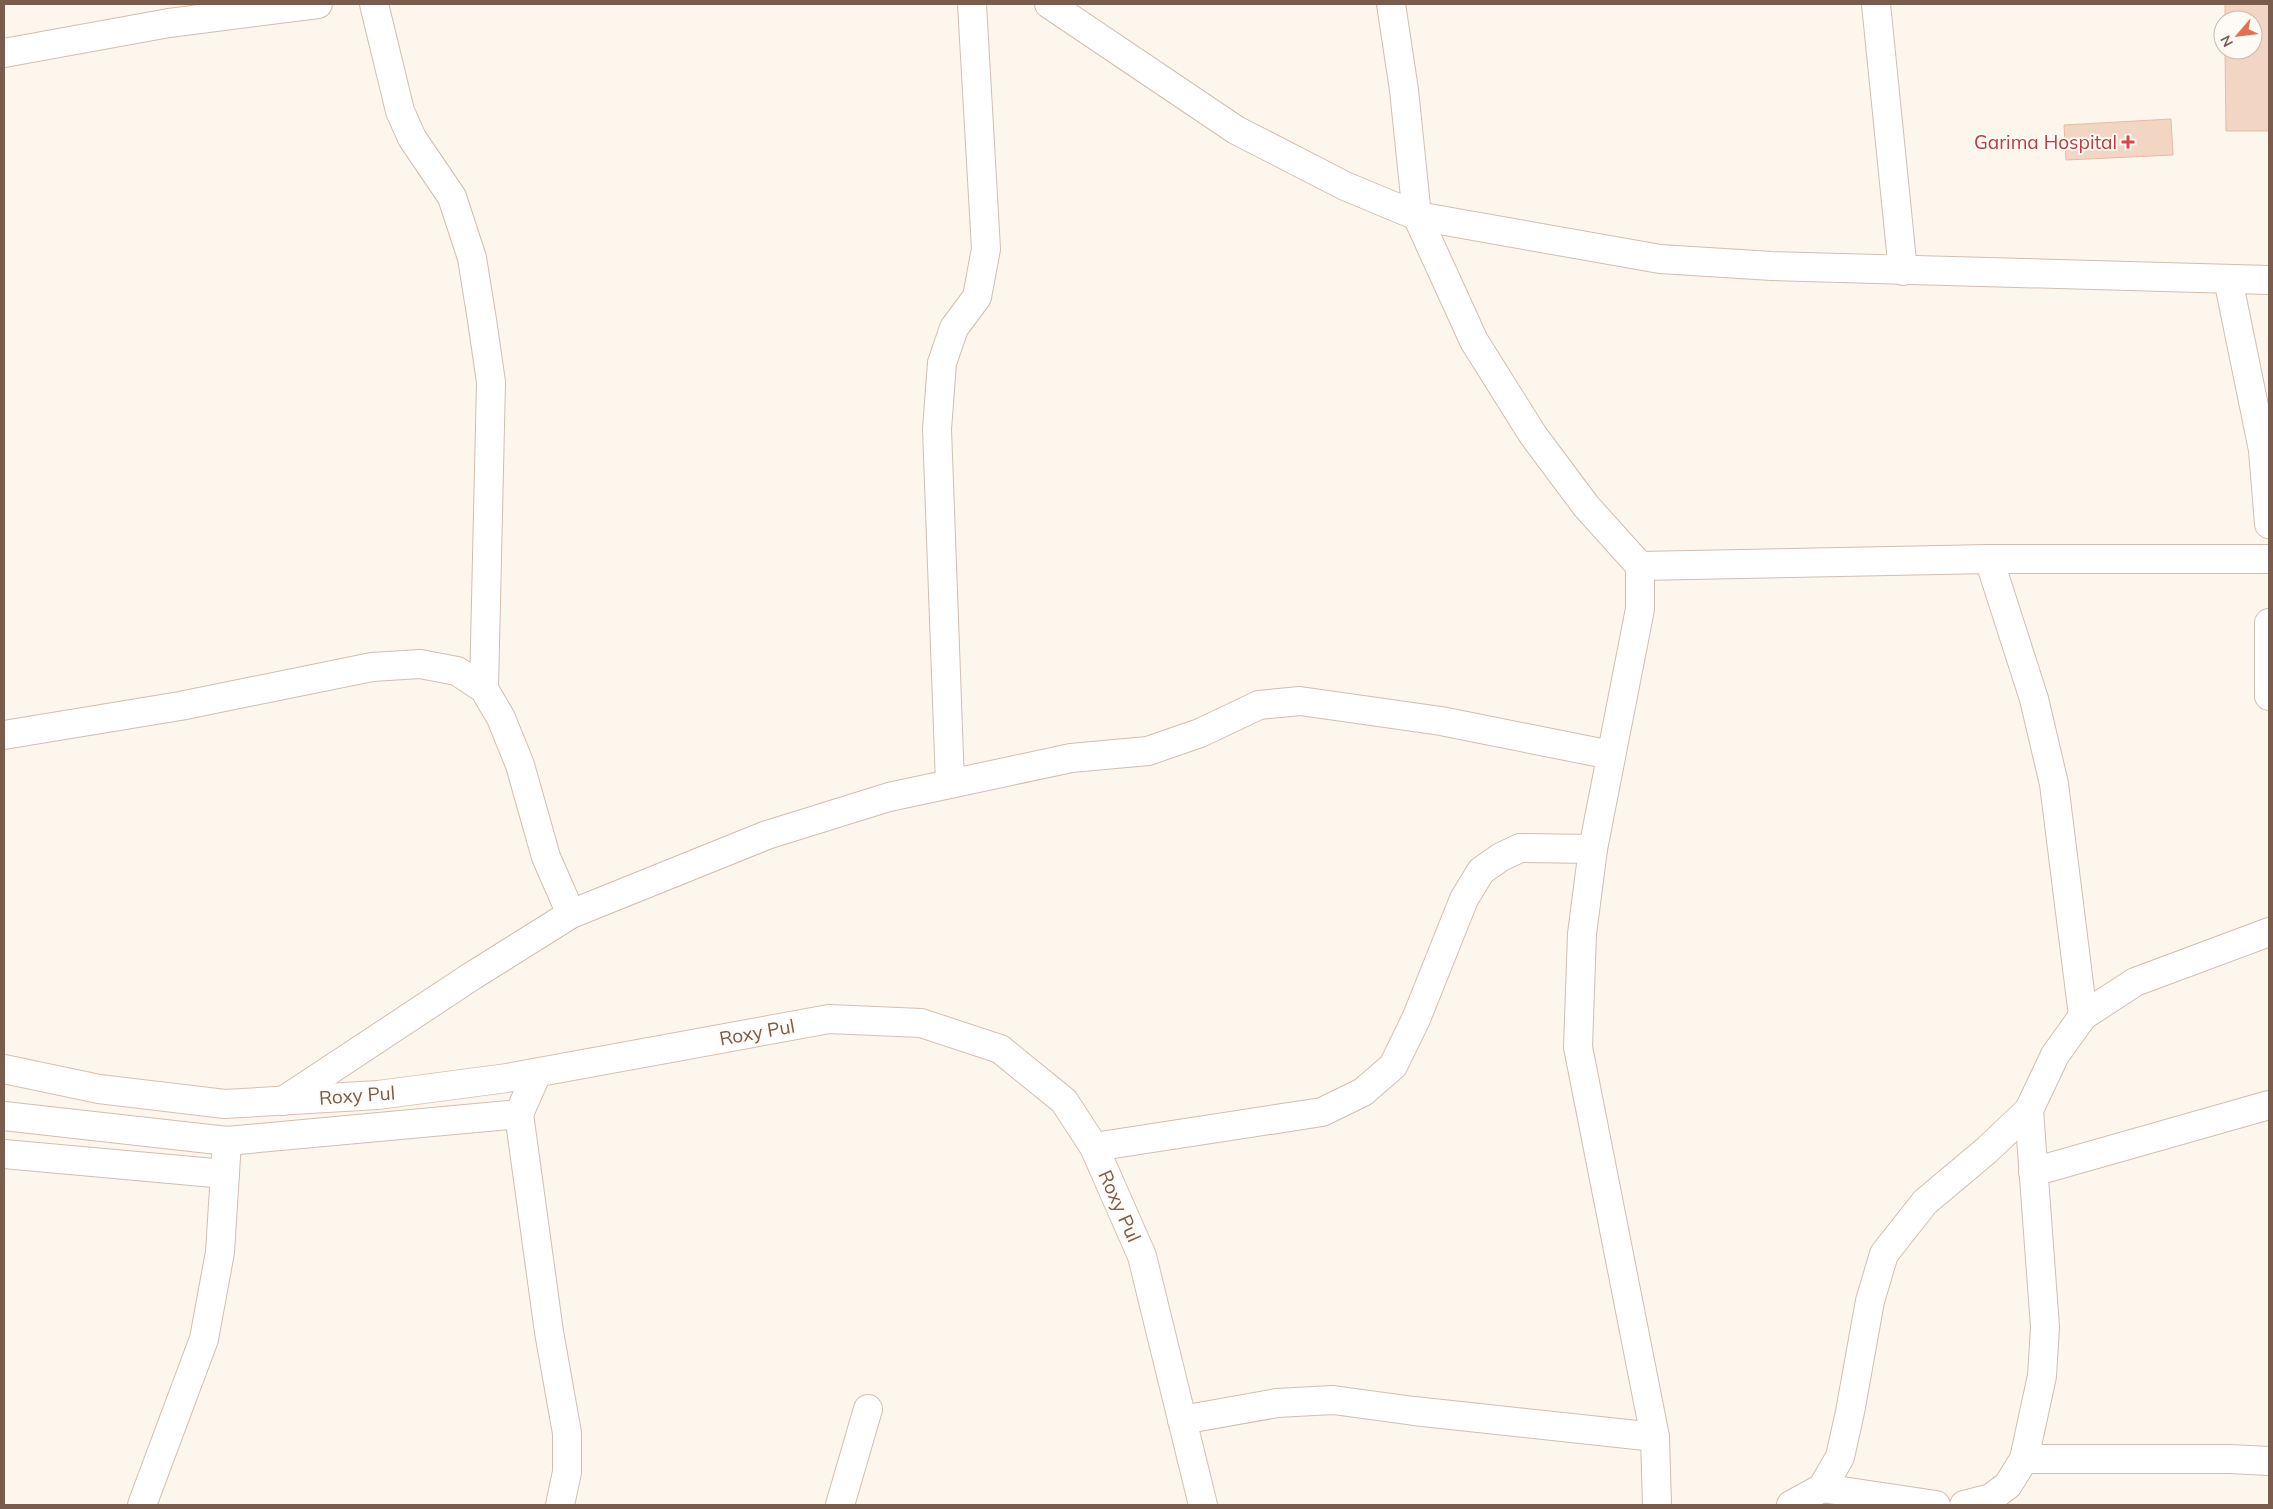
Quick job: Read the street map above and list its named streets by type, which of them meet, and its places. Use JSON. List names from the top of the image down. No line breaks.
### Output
{"streets":{"street":["Roxy Pul"]},"places":{"health":["Garima Hospital"]},"north":"bottom left"}
